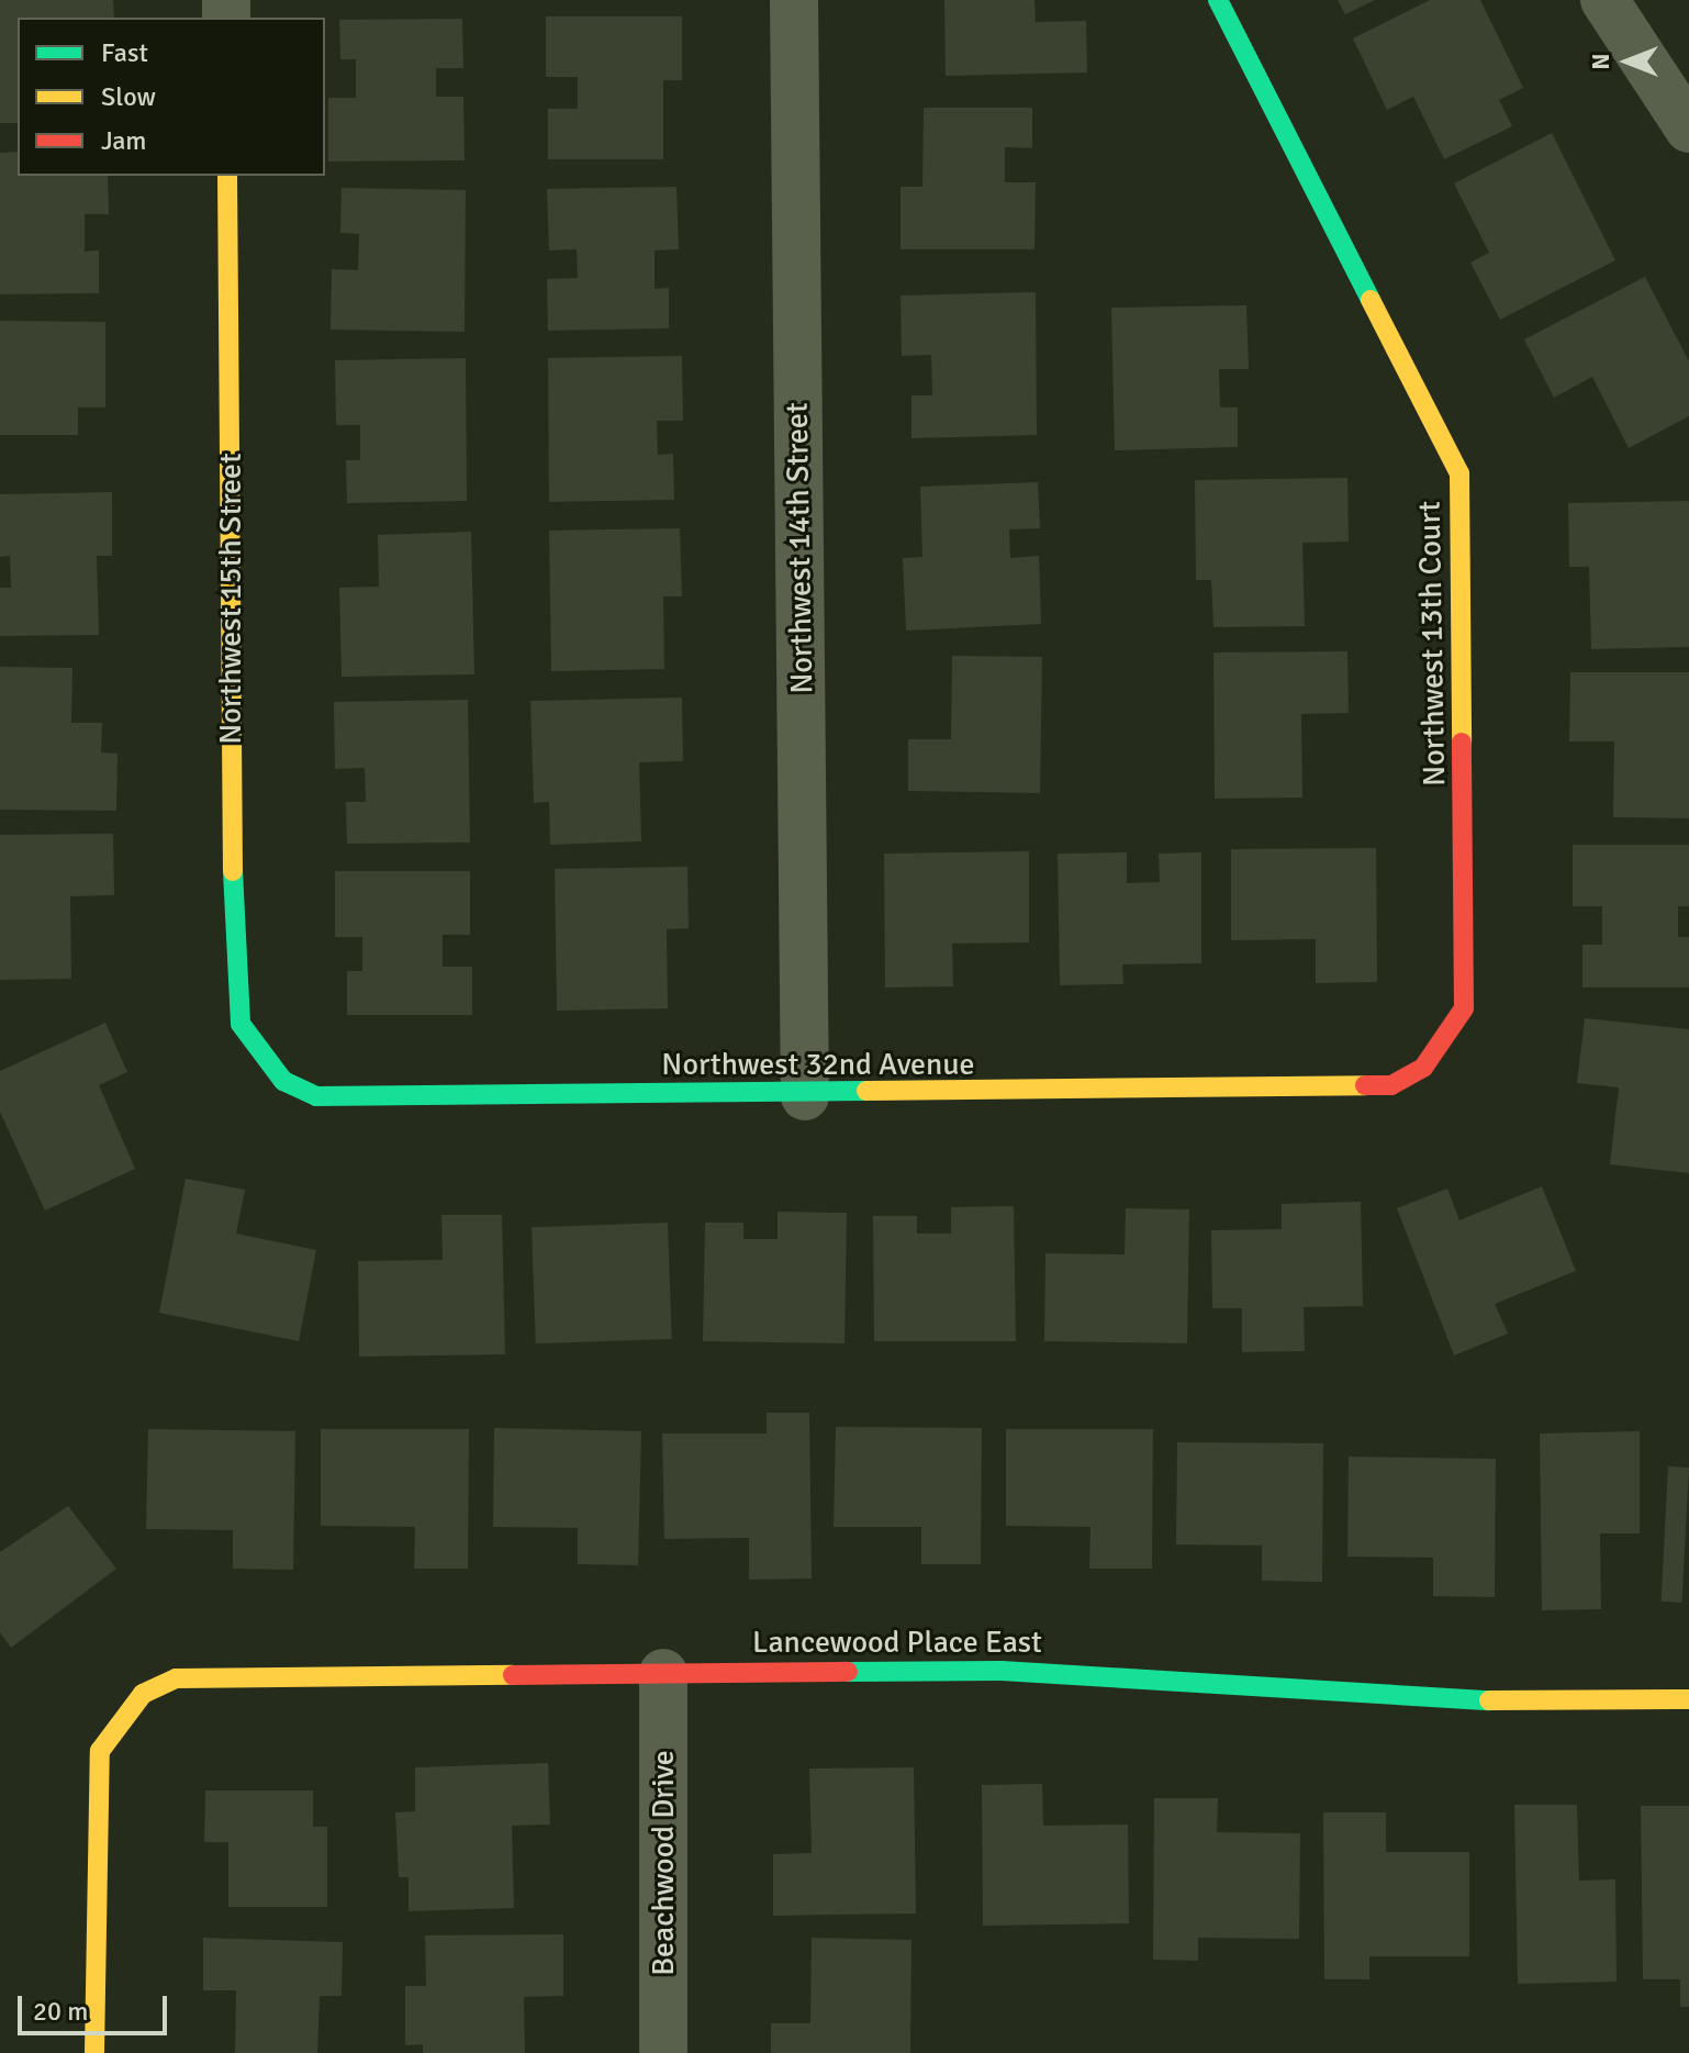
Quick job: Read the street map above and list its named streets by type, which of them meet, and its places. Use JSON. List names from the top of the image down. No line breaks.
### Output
{"streets":{"street":["Northwest 14th Street","Northwest 15th Street","Northwest 13th Court","Northwest 32nd Avenue","Lancewood Place East","Beachwood Drive"]},"crossings":[["Northwest 14th Street","Northwest 32nd Avenue"],["Northwest 15th Street","Northwest 32nd Avenue"],["Northwest 13th Court","Northwest 32nd Avenue"],["Lancewood Place East","Beachwood Drive"]],"legend":["Fast","Slow","Jam"],"scale_bar":"20 m","north":"left"}
